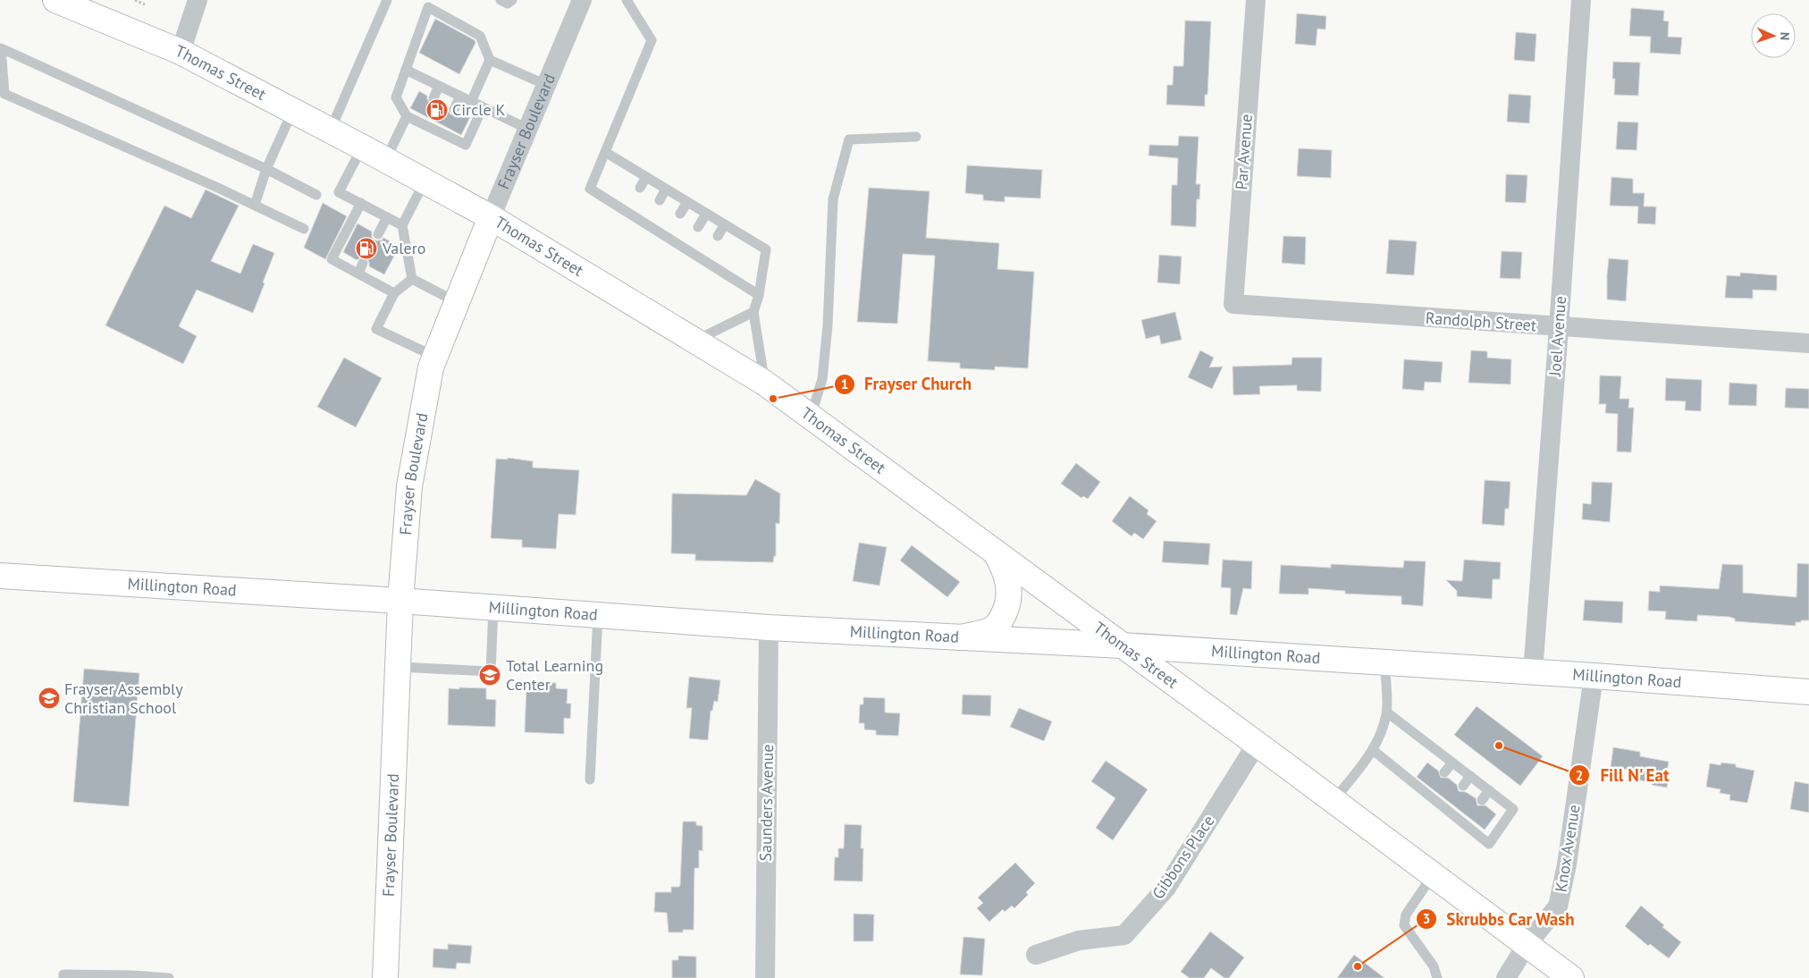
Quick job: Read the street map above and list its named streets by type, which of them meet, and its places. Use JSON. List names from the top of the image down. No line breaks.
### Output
{"streets":{"main road":["Thomas Street","Frayser Boulevard","Millington Road"],"street":["Par Avenue","Randolph Street","Joel Avenue","Saunders Avenue","Knox Avenue","Gibbons Place"]},"crossings":[["Thomas Street","Frayser Boulevard"],["Thomas Street","Millington Road"],["Thomas Street","Knox Avenue"],["Thomas Street","Gibbons Place"],["Frayser Boulevard","Millington Road"],["Par Avenue","Randolph Street"],["Randolph Street","Joel Avenue"],["Joel Avenue","Millington Road"],["Millington Road","Saunders Avenue"],["Millington Road","Knox Avenue"]],"places":{"fuel station":["Circle K","Valero"],"other":["Frayser Church","Fill N' Eat","Skrubbs Car Wash"],"school or university":["Total Learning Center","Frayser Assembly Christian School"]},"north":"right"}
